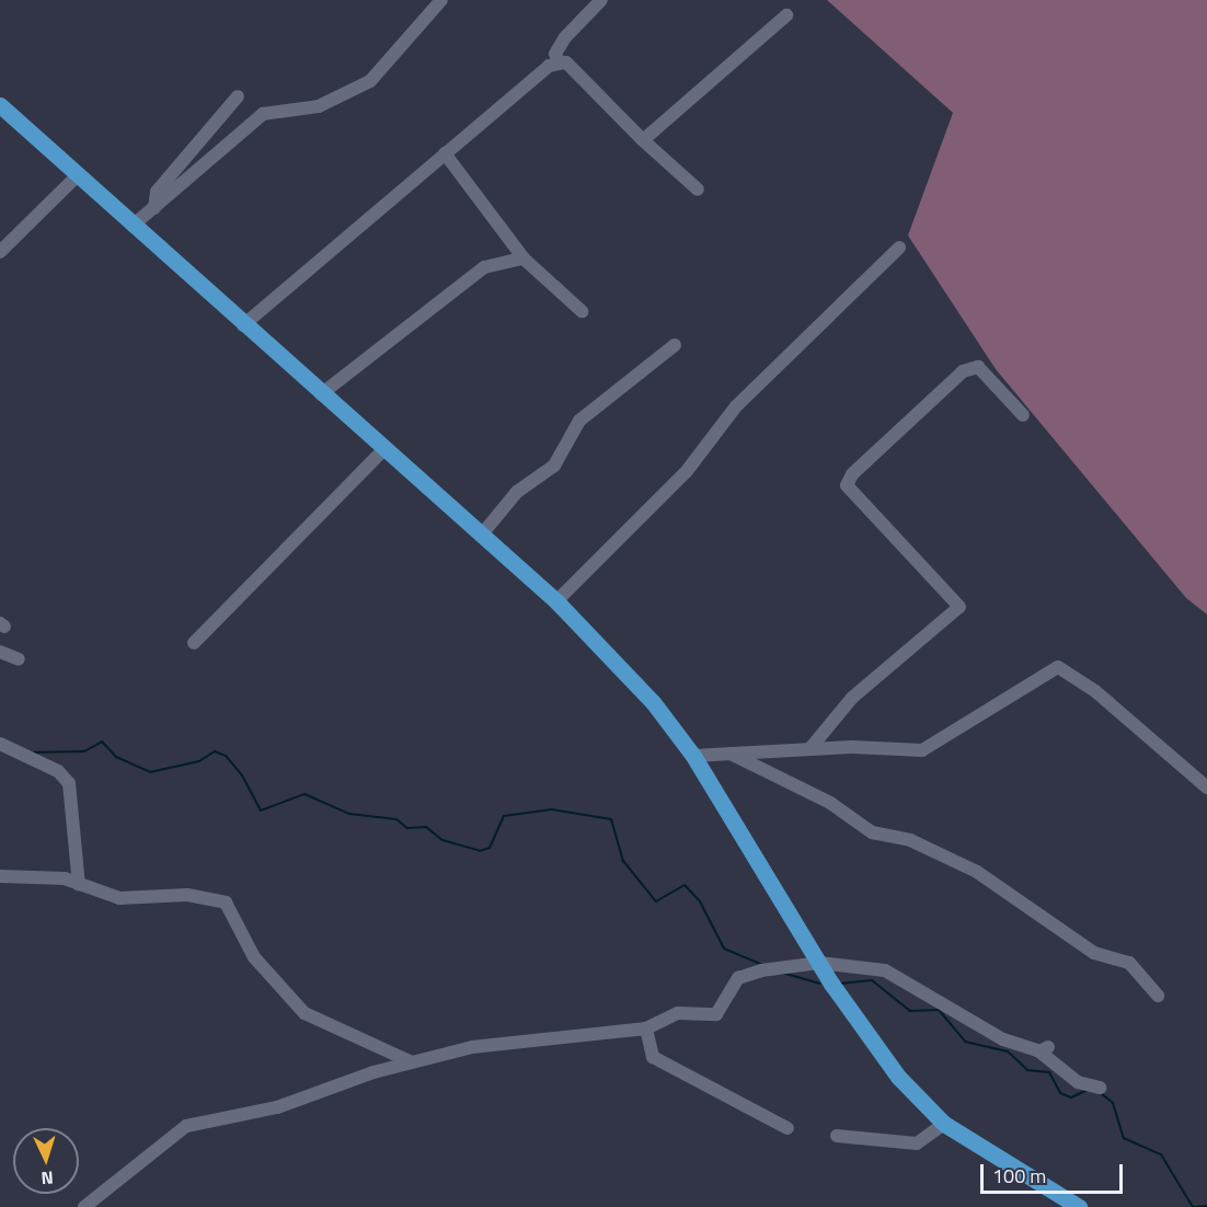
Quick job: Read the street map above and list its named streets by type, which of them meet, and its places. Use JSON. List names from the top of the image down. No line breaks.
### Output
{"scale_bar":"100 m","north":"bottom"}
